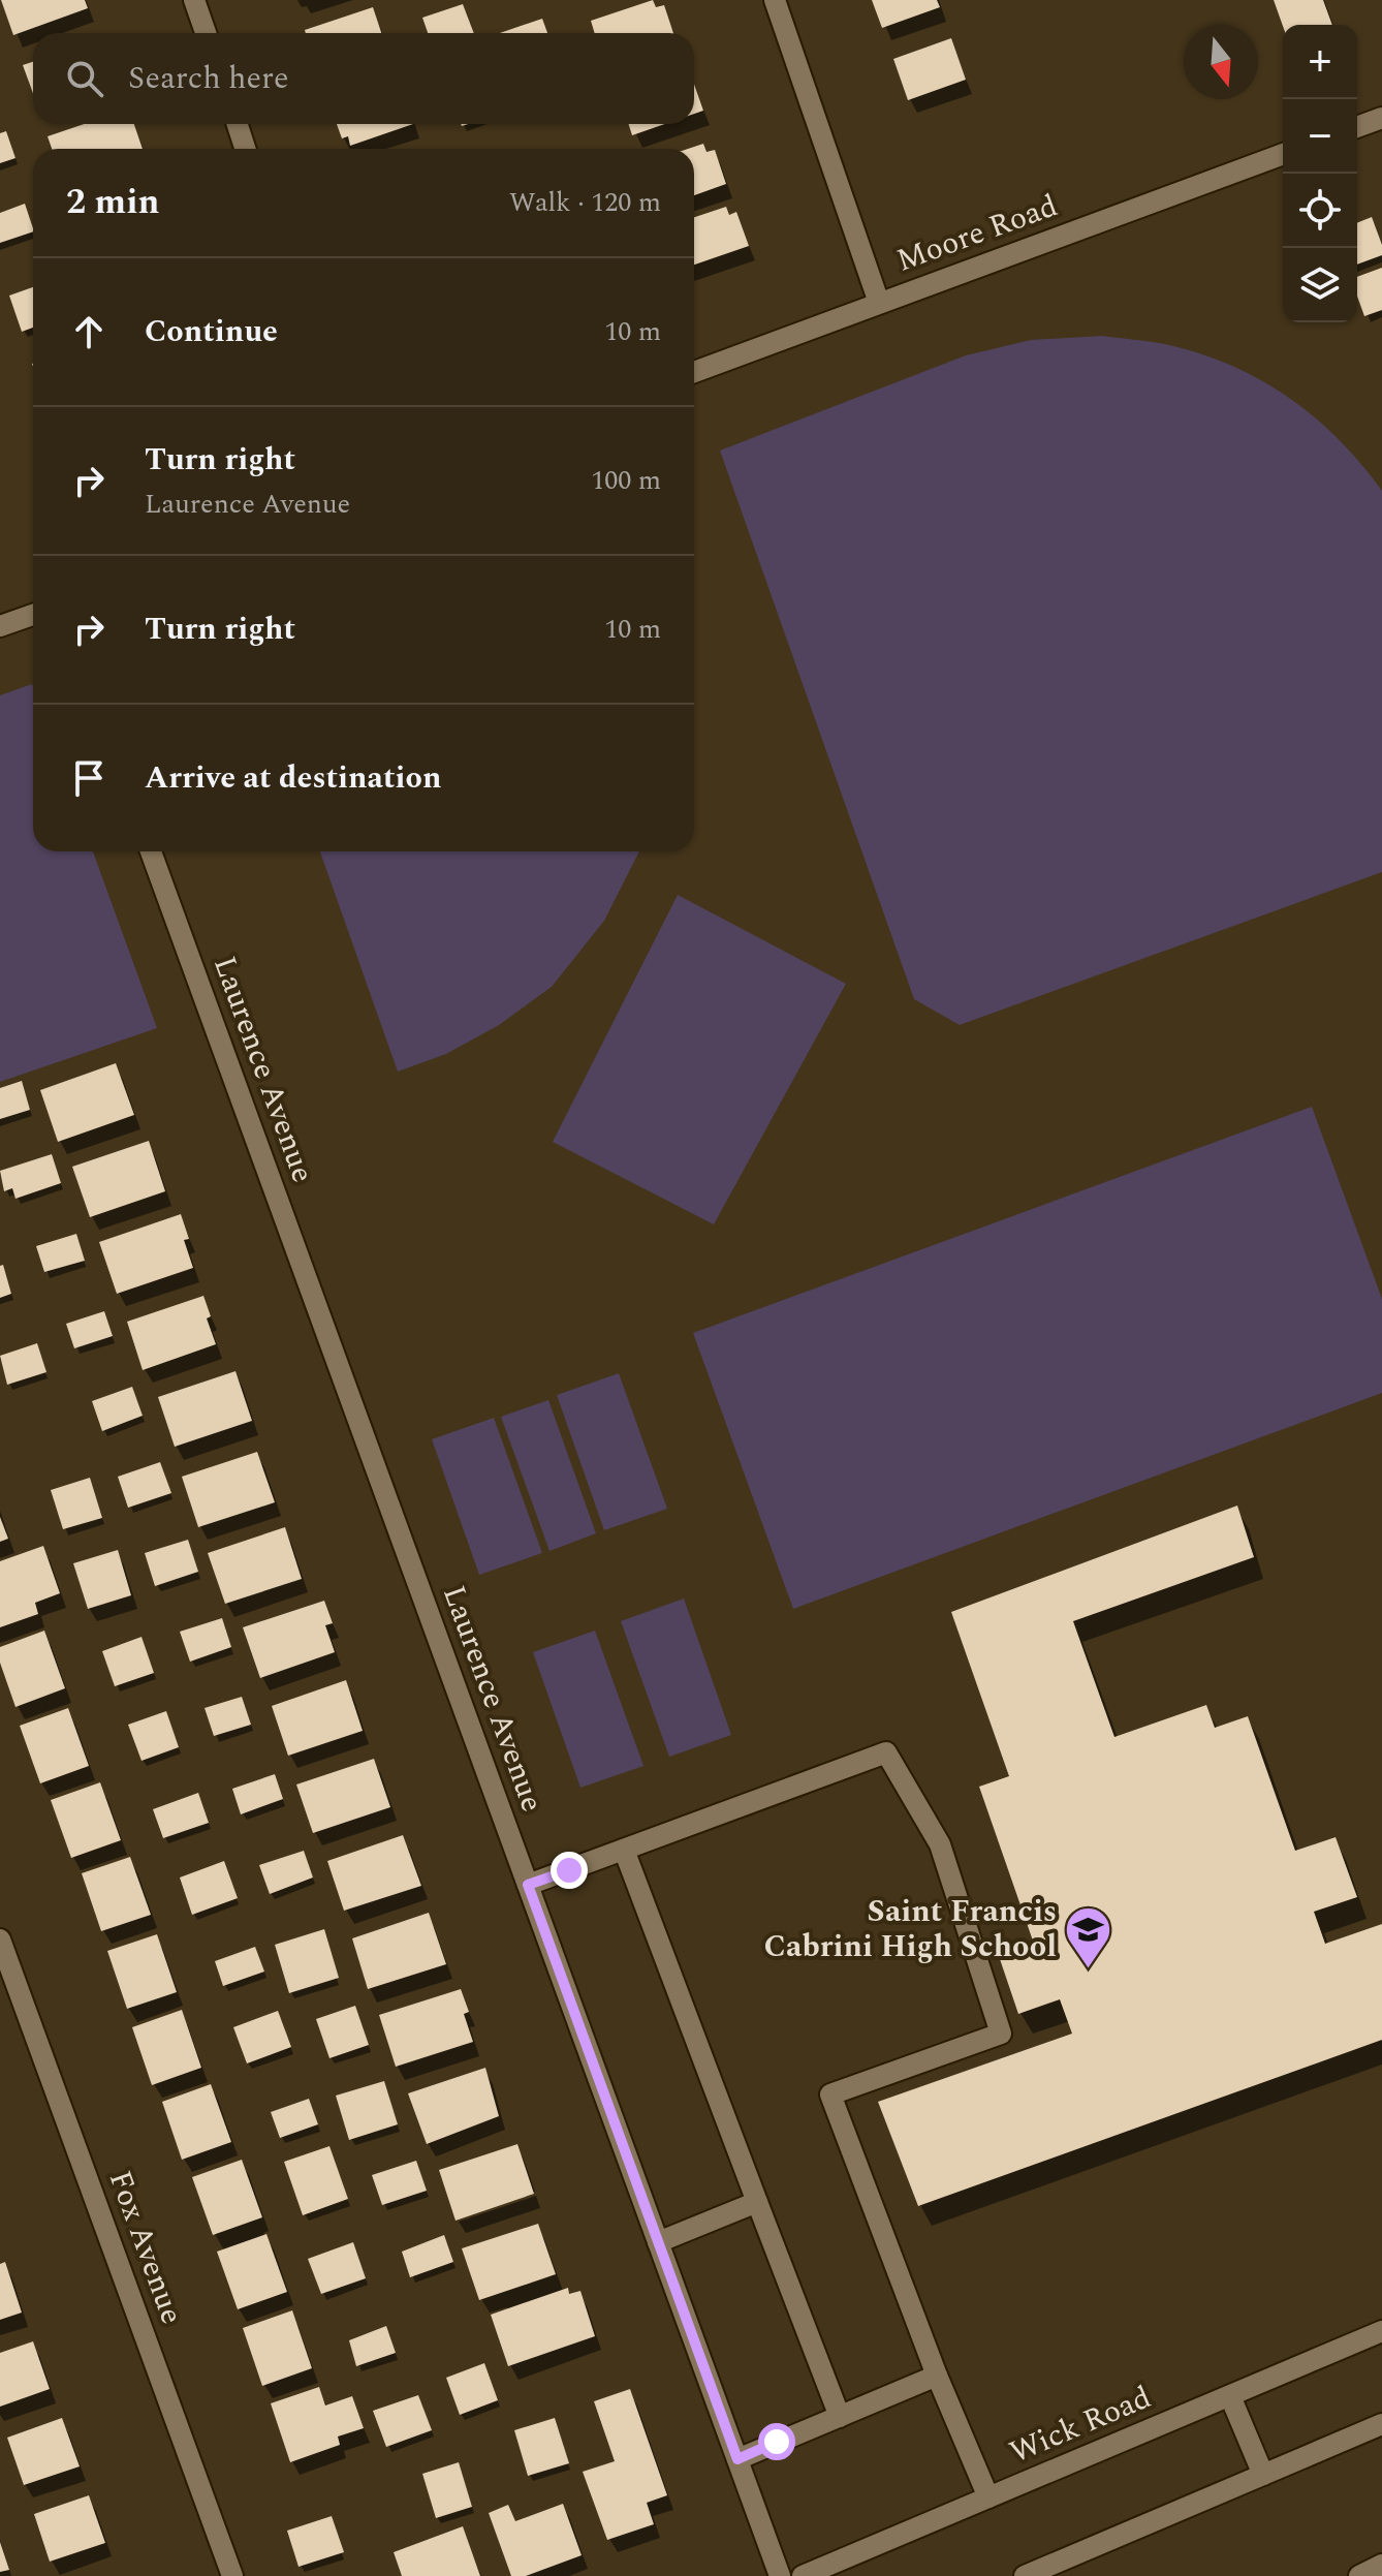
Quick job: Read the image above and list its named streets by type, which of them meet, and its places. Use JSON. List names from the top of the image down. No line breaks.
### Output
{"streets":{"street":["Moore Road","Laurence Avenue","Fox Avenue","Wick Road"]},"places":{"school or university":["Saint Francis Cabrini High School"]},"north":"bottom","page":{"map_buttons":["+","−"],"search":"Search here","heading":["2 min","Walk · 120 m"],"list":[["Continue","10 m"],["Turn right","Laurence Avenue","100 m"],["Turn right","10 m"],"Arrive at destination"]}}
